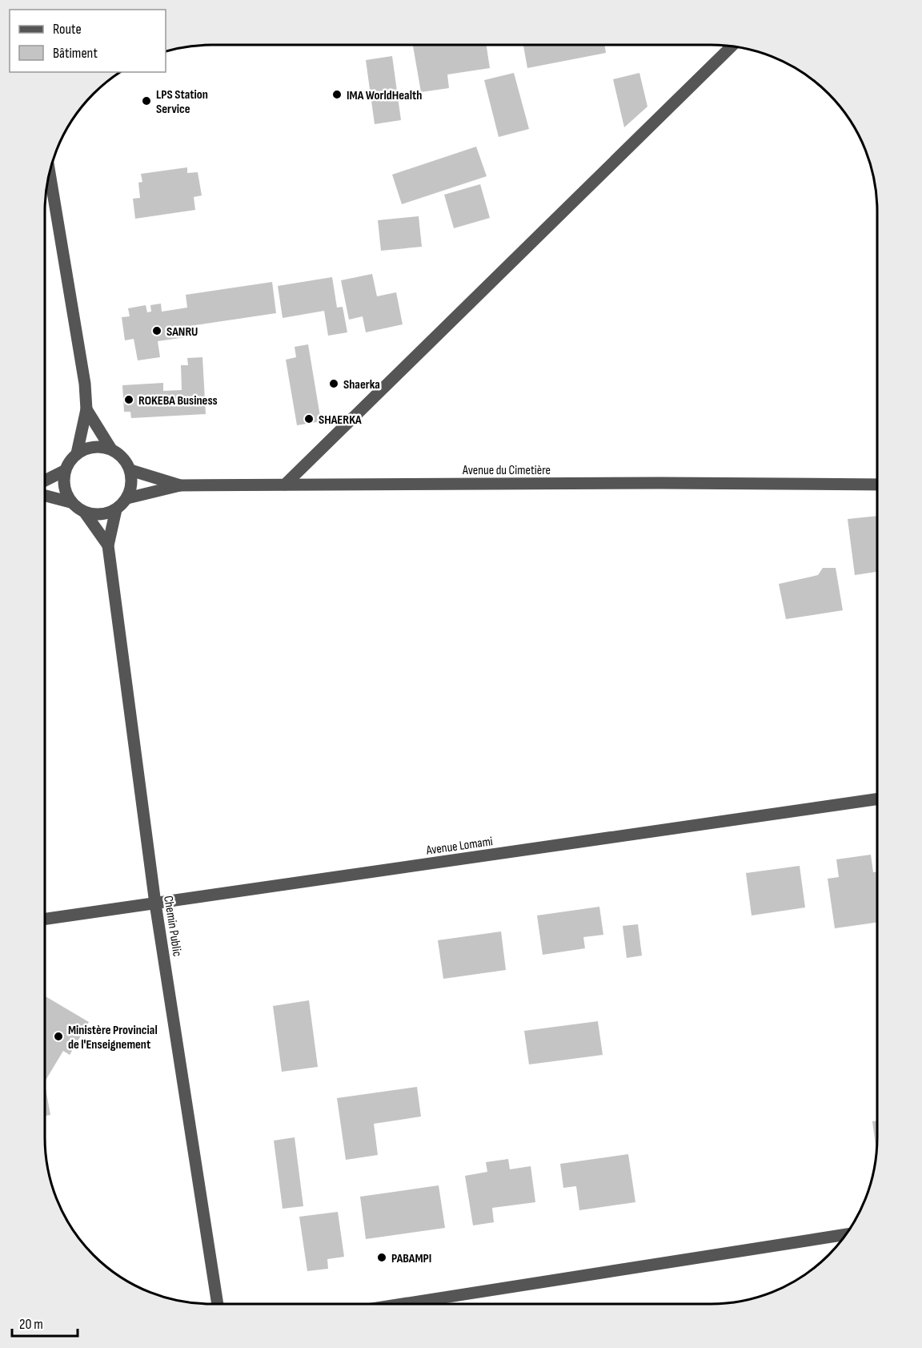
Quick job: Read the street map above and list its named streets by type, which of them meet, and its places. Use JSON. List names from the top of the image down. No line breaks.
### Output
{"streets":{"street":["Avenue du Cimetière","Avenue Lomami","Chemin Public"]},"crossings":[["Avenue Lomami","Chemin Public"]],"places":["IMA WorldHealth","LPS Station Service","SANRU","Shaerka","ROKEBA Business","SHAERKA","Ministère Provincial de l'Enseignement","PABAMPI"],"legend":["Route","Bâtiment"],"scale_bar":"20 m"}
